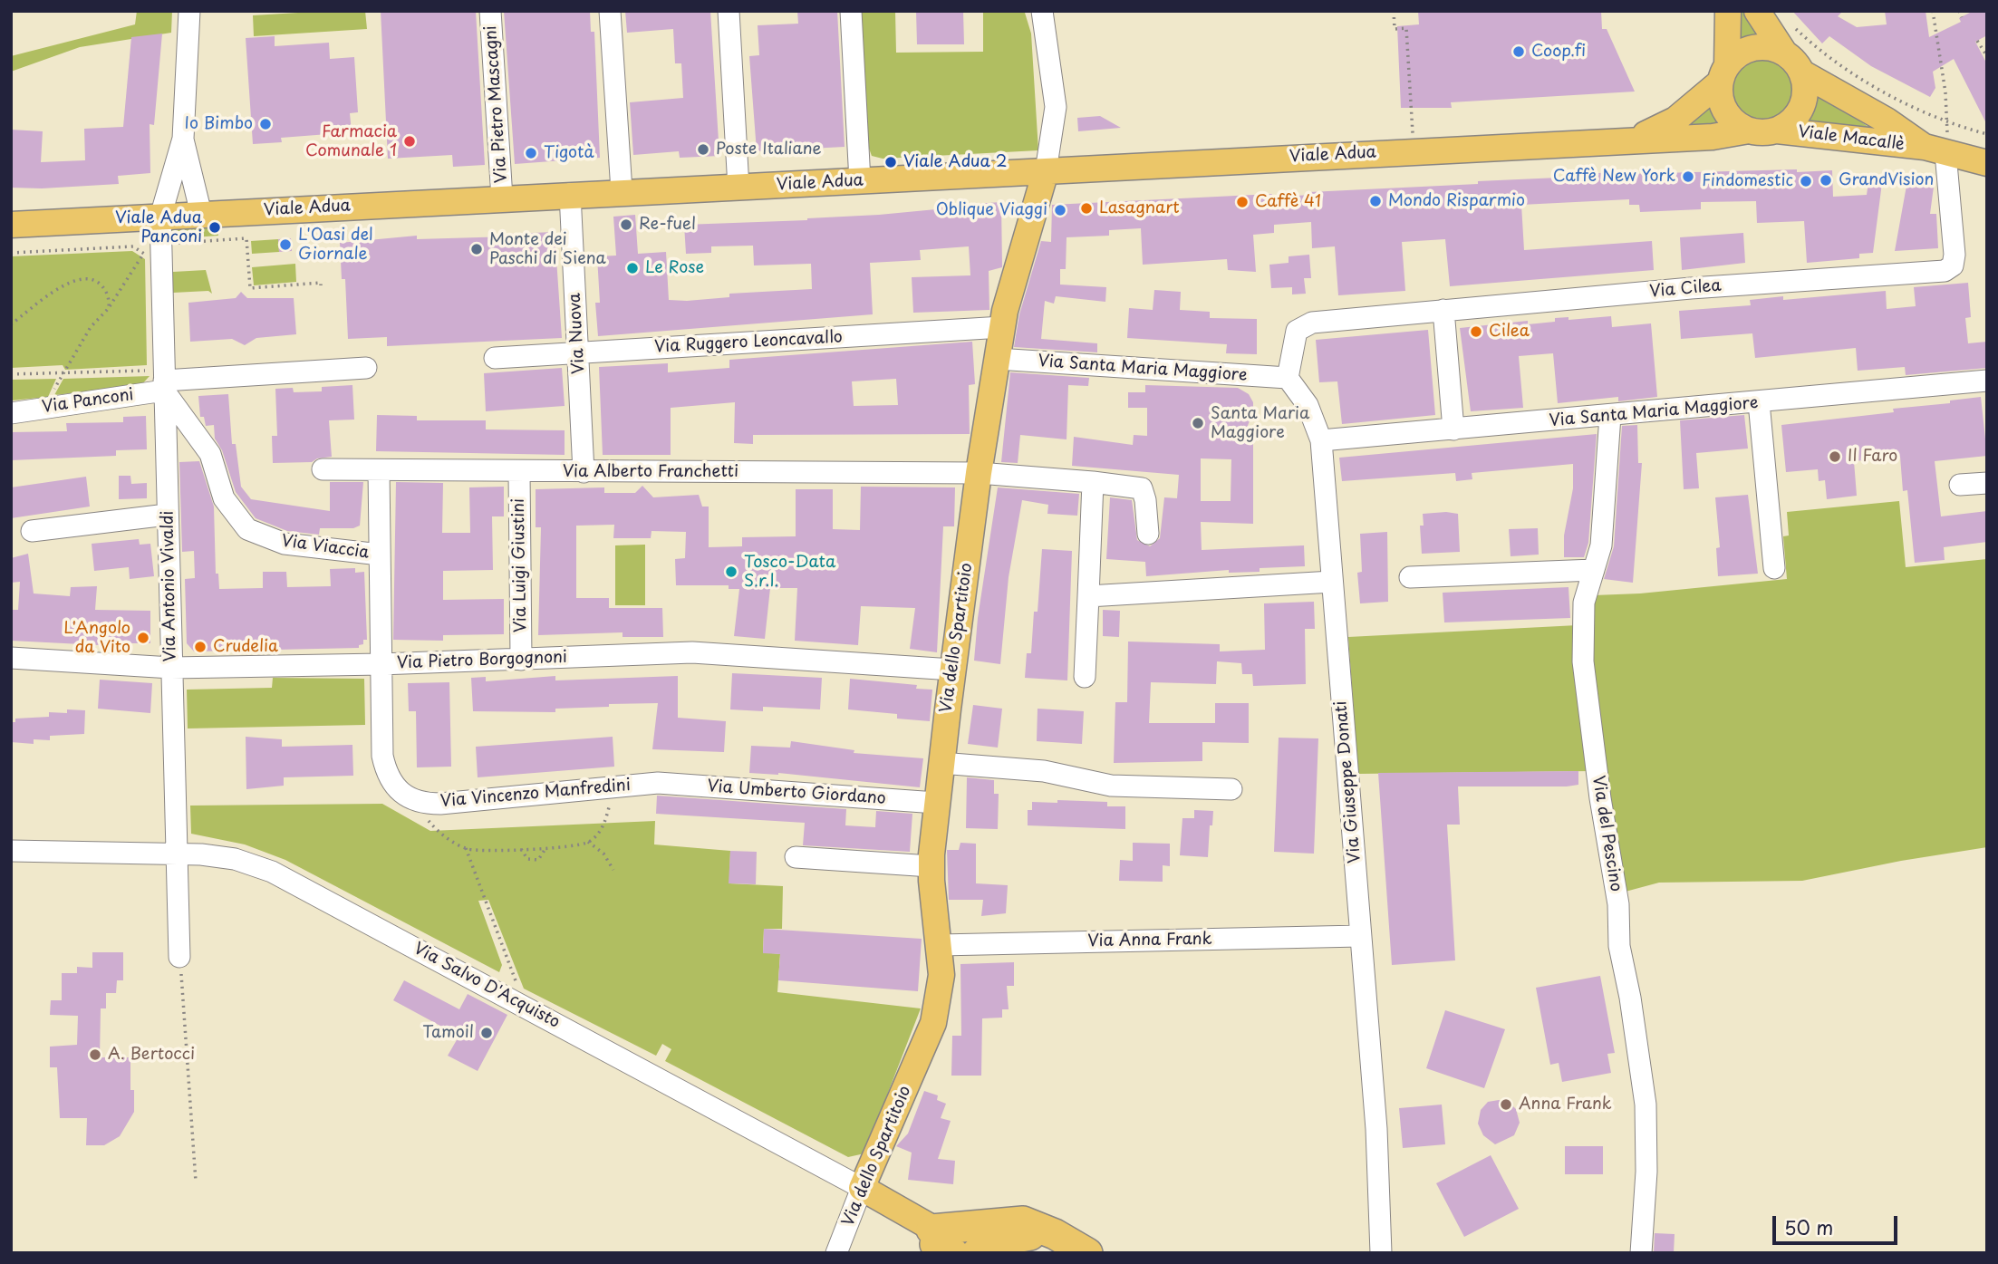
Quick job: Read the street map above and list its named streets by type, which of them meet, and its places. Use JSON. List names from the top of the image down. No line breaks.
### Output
{"streets":{"main road":["Viale Macallè","Viale Adua","Via dello Spartitoio","Via Salvo D'Acquisto"],"street":["Via Pietro Mascagni","Via Cilea","Via Nuova","Via Ruggero Leoncavallo","Via Santa Maria Maggiore","Via Panconi","Via Alberto Franchetti","Via Viaccia","Via Luigi Giustini","Via Antonio Vivaldi","Via Pietro Borgognoni","Via Giuseppe Donati","Via Umberto Giordano","Via Vincenzo Manfredini","Via del Pescino","Via Anna Frank"]},"crossings":[["Via Pietro Mascagni","Viale Adua"],["Viale Macallè","Viale Adua"],["Viale Macallè","Via Cilea"],["Viale Adua","Via Nuova"],["Viale Adua","Via Antonio Vivaldi"],["Viale Adua","Via dello Spartitoio"],["Via Cilea","Via Santa Maria Maggiore"],["Via Cilea","Via Giuseppe Donati"],["Via Nuova","Via Ruggero Leoncavallo"],["Via Nuova","Via Alberto Franchetti"],["Via Ruggero Leoncavallo","Via dello Spartitoio"],["Via Santa Maria Maggiore","Via dello Spartitoio"],["Via Santa Maria Maggiore","Via Giuseppe Donati"],["Via Santa Maria Maggiore","Via del Pescino"],["Via Panconi","Via Viaccia"],["Via Panconi","Via Antonio Vivaldi"],["Via Alberto Franchetti","Via Luigi Giustini"],["Via Alberto Franchetti","Via dello Spartitoio"],["Via Alberto Franchetti","Via Vincenzo Manfredini"],["Via Viaccia","Via Antonio Vivaldi"],["Via Viaccia","Via Vincenzo Manfredini"],["Via Luigi Giustini","Via Pietro Borgognoni"],["Via Antonio Vivaldi","Via Pietro Borgognoni"],["Via Antonio Vivaldi","Via Salvo D'Acquisto"],["Via dello Spartitoio","Via Pietro Borgognoni"],["Via dello Spartitoio","Via Umberto Giordano"],["Via dello Spartitoio","Via Anna Frank"],["Via dello Spartitoio","Via Salvo D'Acquisto"],["Via Pietro Borgognoni","Via Vincenzo Manfredini"],["Via Giuseppe Donati","Via Anna Frank"],["Via Umberto Giordano","Via Vincenzo Manfredini"]],"places":["Coop.fi","Io Bimbo","Farmacia Comunale 1","Poste Italiane","Tigotà","Viale Adua 2","Caffè New York","GrandVision","Findomestic","Mondo Risparmio","Caffè 41","Lasagnart","Oblique Viaggi","Re-fuel","Viale Adua Panconi","L'Oasi del Giornale","Monte dei Paschi di Siena","Le Rose","Cilea","Santa Maria Maggiore","Il Faro","Tosco-Data S.r.l.","L'Angolo da Vito","Crudelia","Tamoil","A. Bertocci","Anna Frank"],"scale_bar":"50 m"}
